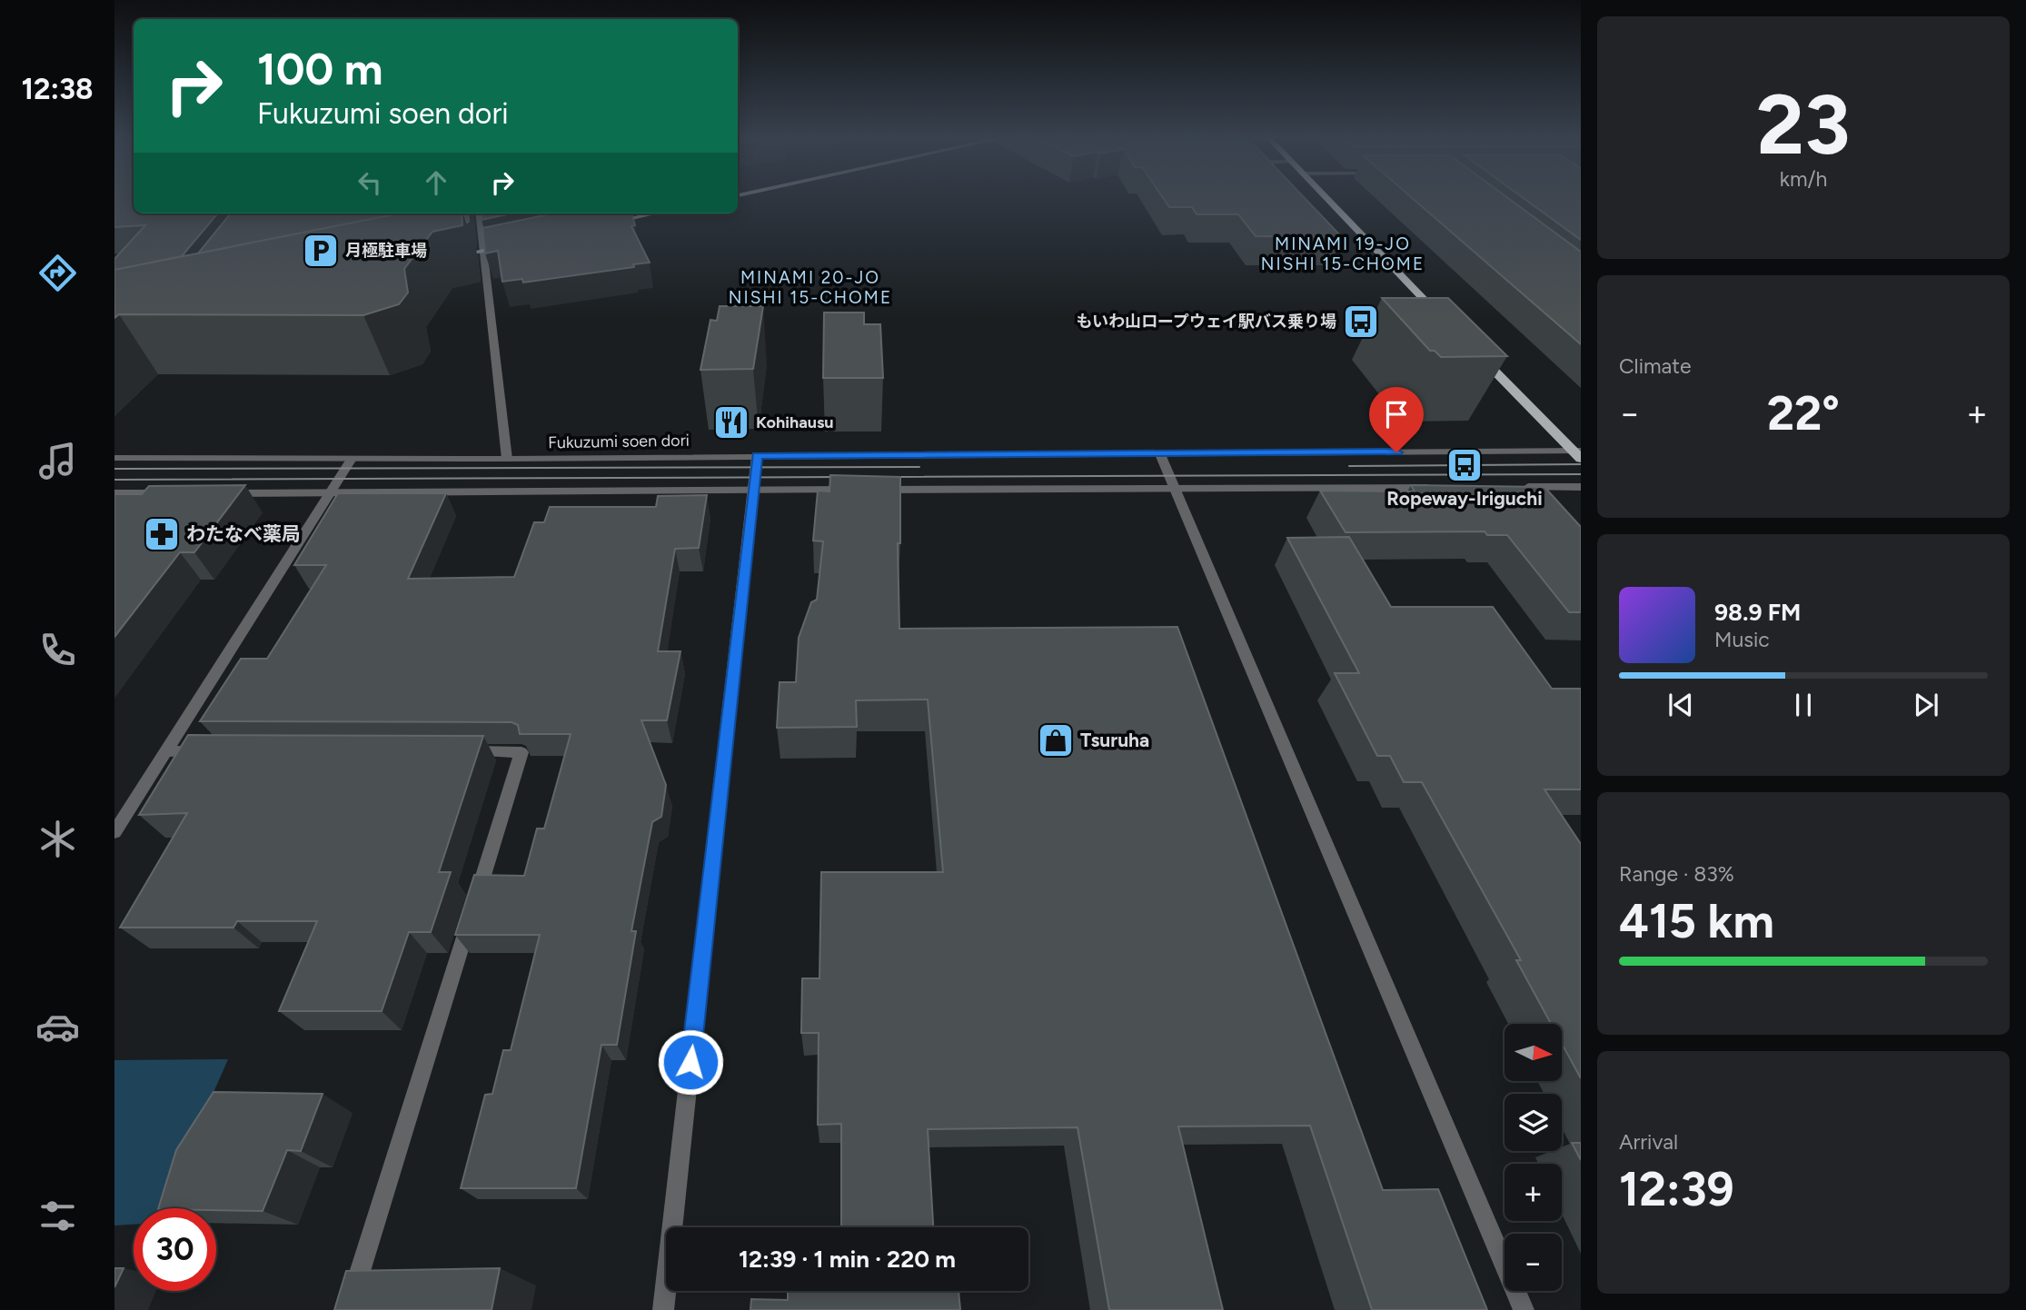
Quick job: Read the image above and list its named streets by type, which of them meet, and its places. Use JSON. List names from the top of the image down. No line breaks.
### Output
{"streets":{"street":["Fukuzumi soen dori"]},"districts":["MINAMI 19-JO NISHI 15-CHOME","MINAMI 20-JO NISHI 15-CHOME"],"places":{"parking":["月極駐車場"],"bus stop":["もいわ山ロープウェイ駅バス乗り場","Ropeway-Iriguchi"],"restaurant":["Kohihausu"],"pharmacy":["わたなべ薬局"],"shop":["Tsuruha"]},"north":"right","page":{"tabs":"12:38","tile":[["23","km/h"],"Climate",["Range · 83%","415 km"],["Arrival","12:39"]],"turn":["100 m","Fukuzumi soen dori"],"heat":["−","22°","+"],"song":["98.9 FM","Music"],"map_buttons":["+","−"],"limit":"30","trip":"12:39 · 1 min · 220 m"}}
